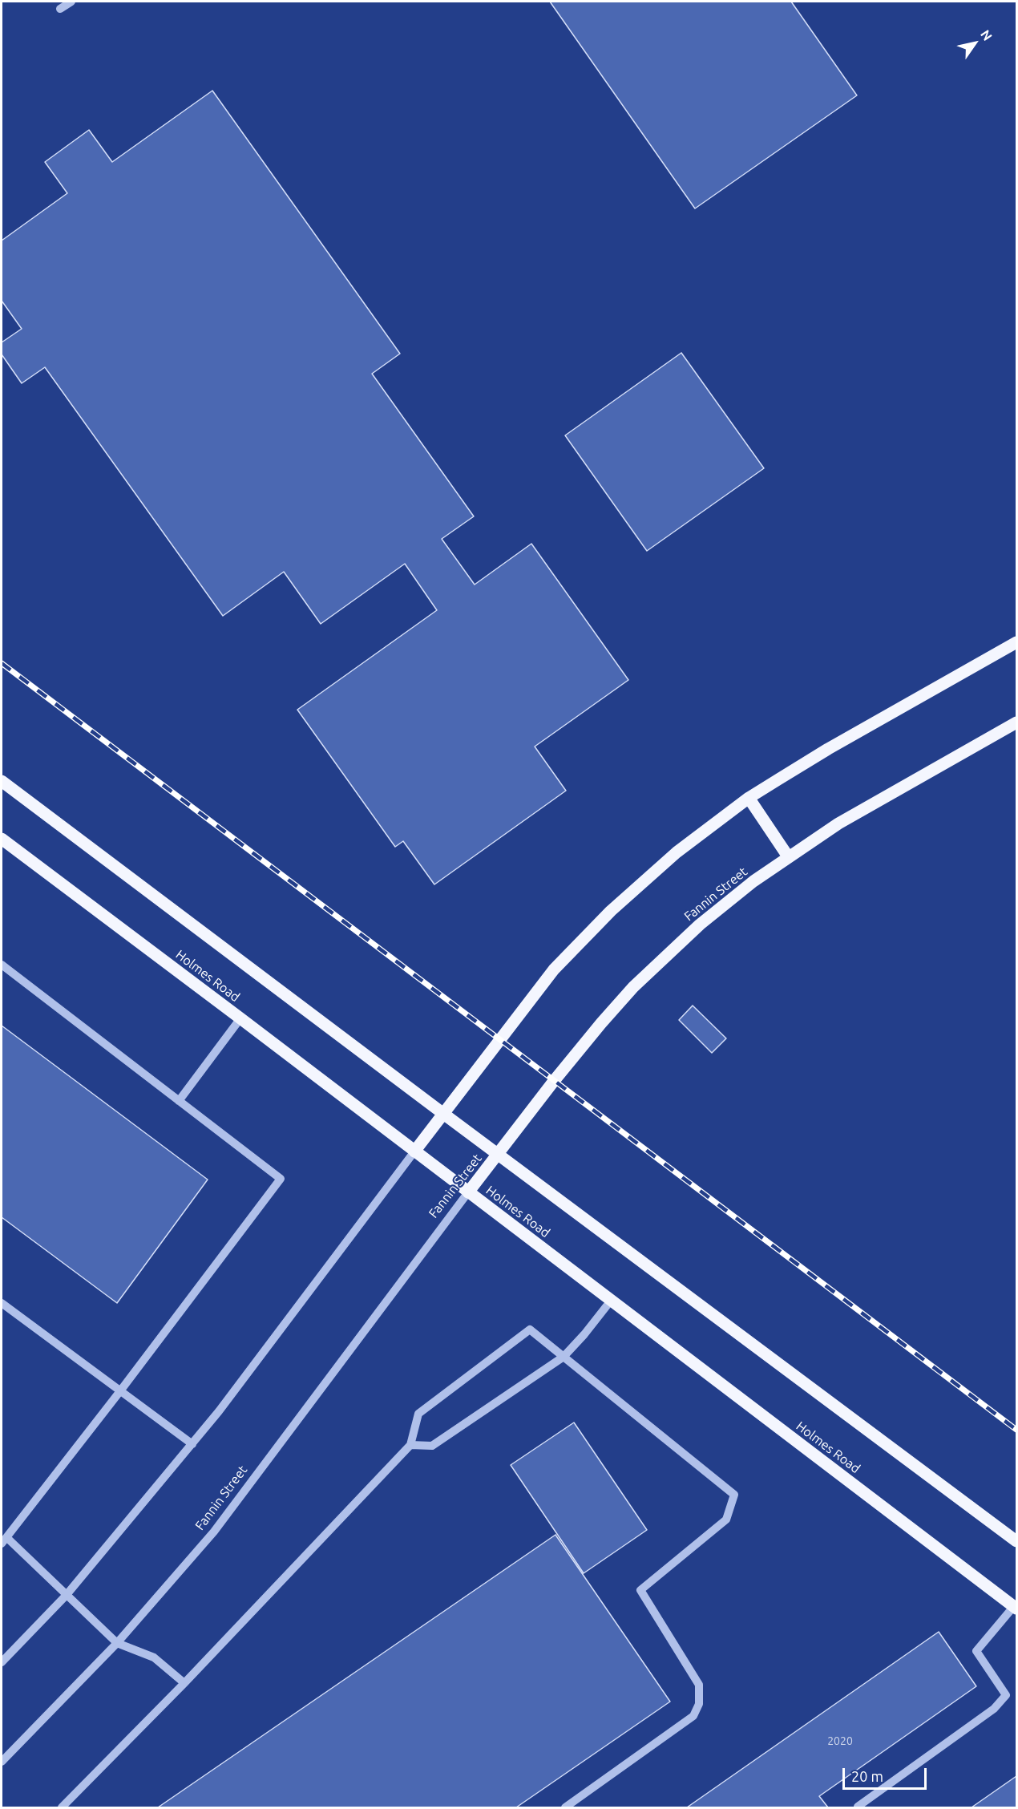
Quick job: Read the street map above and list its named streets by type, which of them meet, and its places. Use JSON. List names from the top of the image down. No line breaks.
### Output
{"streets":{"main road":["Fannin Street","Holmes Road"]},"crossings":[["Fannin Street","Holmes Road"]],"house_numbers":["2020"],"scale_bar":"20 m","north":"top right"}
